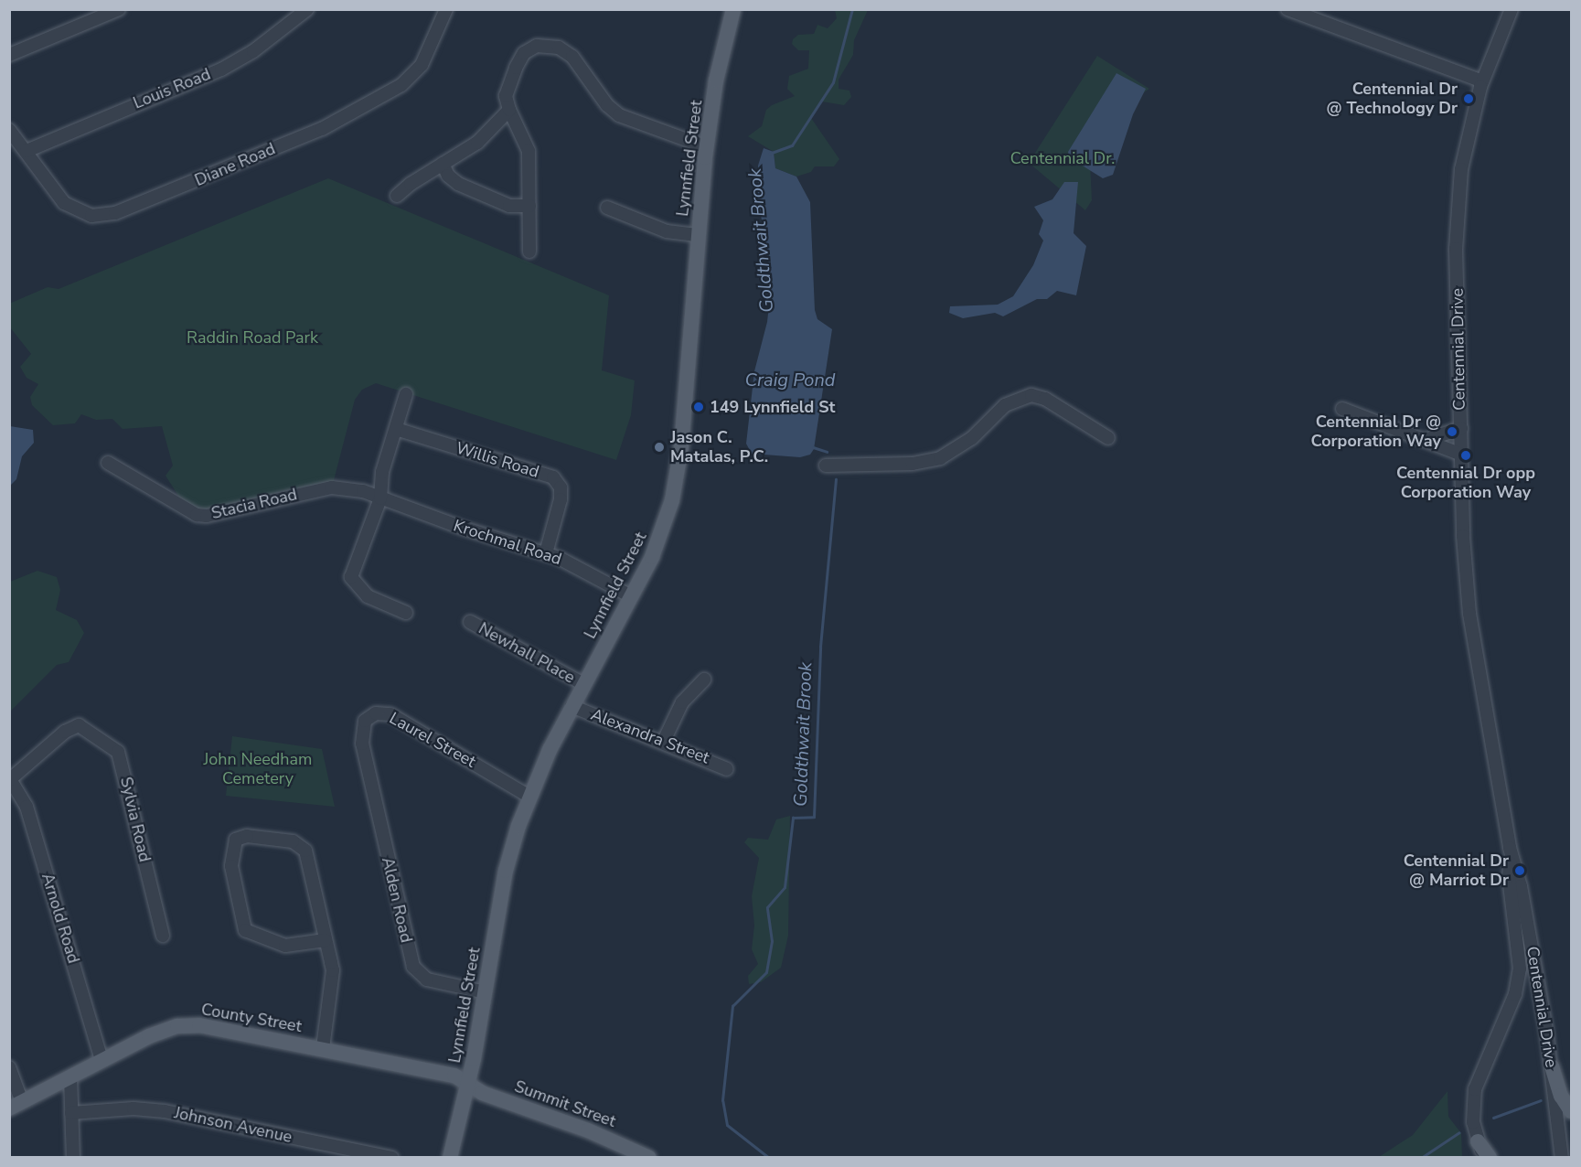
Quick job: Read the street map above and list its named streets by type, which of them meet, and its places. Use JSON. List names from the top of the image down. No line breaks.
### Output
{"streets":{"main road":["Lynnfield Street","County Street","Summit Street"],"street":["Louis Road","Diane Road","Centennial Drive","Willis Road","Stacia Road","Krochmal Road","Newhall Place","Alexandra Street","Laurel Street","Sylvia Road","Alden Road","Arnold Road","Johnson Avenue"]},"crossings":[["Louis Road","Diane Road"],["Lynnfield Street","Krochmal Road"],["Lynnfield Street","Newhall Place"],["Lynnfield Street","Alexandra Street"],["Lynnfield Street","Laurel Street"],["Lynnfield Street","Alden Road"],["Lynnfield Street","County Street"],["Lynnfield Street","Summit Street"],["Willis Road","Krochmal Road"],["Stacia Road","Krochmal Road"],["Laurel Street","Alden Road"],["Sylvia Road","Arnold Road"],["Arnold Road","County Street"],["County Street","Summit Street"]],"water":["Goldthwait Brook","Craig Pond"],"parks":["Centennial Dr.","Raddin Road Park","John Needham Cemetery"],"places":["Centennial Dr @ Technology Dr","149 Lynnfield St","Centennial Dr @ Corporation Way","Jason C. Matalas, P.C.","Centennial Dr opp Corporation Way","Centennial Dr @ Marriot Dr"]}
